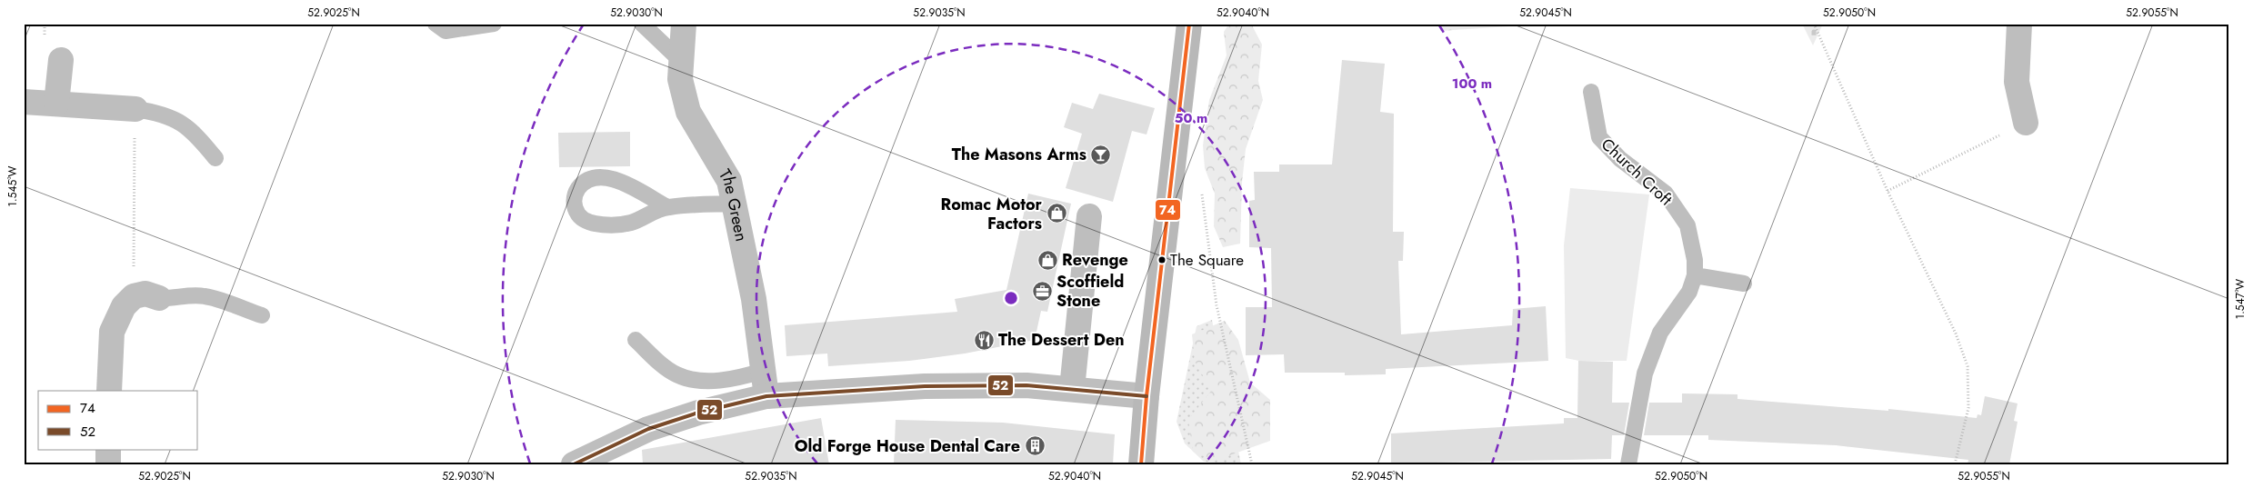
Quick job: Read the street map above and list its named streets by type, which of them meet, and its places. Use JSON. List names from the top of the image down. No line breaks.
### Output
{"streets":{"street":["The Green"],"lane":["Church Croft"]},"places":{"bar":["The Masons Arms"],"shop":["Romac Motor Factors","Revenge"],"other":["The Square"],"office":["Scoffield Stone"],"restaurant":["The Dessert Den"],"building":["Old Forge House Dental Care"]},"lines":["transit line 74","transit line 52"],"legend":["74","52"],"coordinates":["52.9025°N","52.9030°N","52.9035°N","52.9040°N","52.9045°N","52.9050°N","52.9055°N","1.545°W","1.547°W"],"rings":["100 m","50 m"]}
